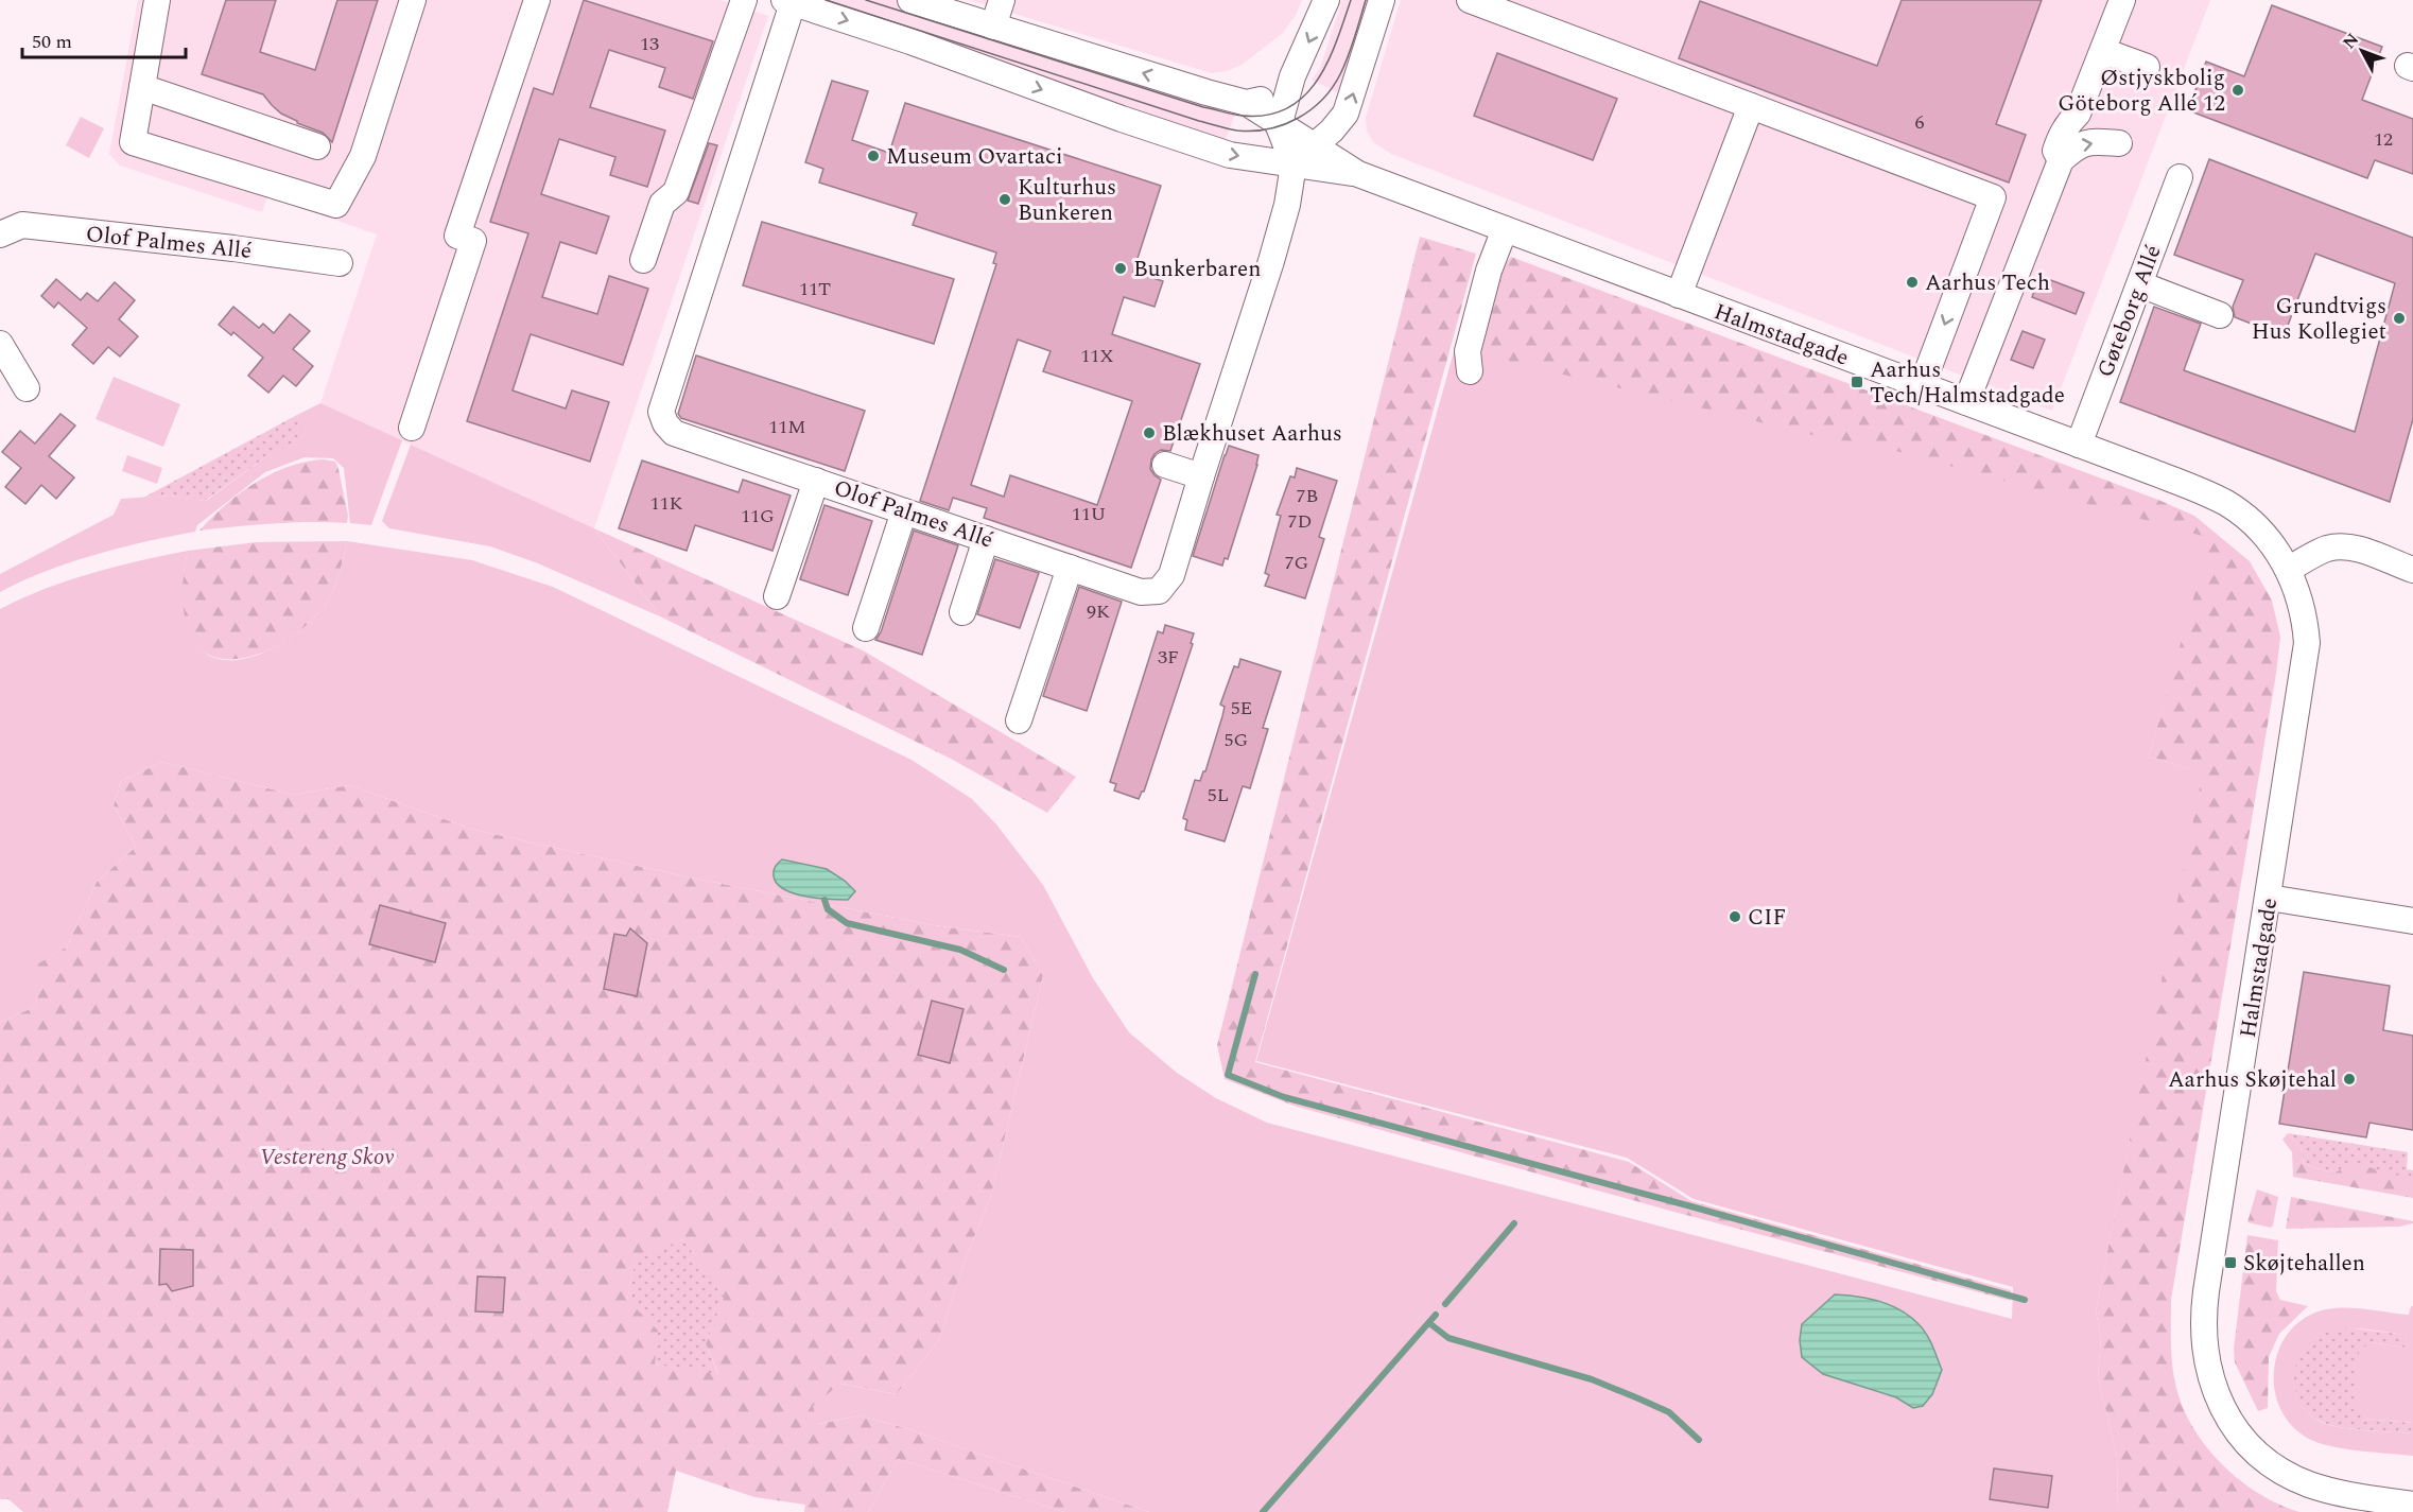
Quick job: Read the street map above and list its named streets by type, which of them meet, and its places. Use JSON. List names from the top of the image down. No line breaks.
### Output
{"streets":{"street":["Olof Palmes Allé","Gøteborg Allé","Halmstadgade"]},"crossings":[["Olof Palmes Allé","Halmstadgade"],["Gøteborg Allé","Halmstadgade"]],"parks":["Vestereng Skov"],"places":{"other":["Østjyskbolig Göteborg Allé 12","Museum Ovartaci","Kulturhus Bunkeren","Bunkerbaren","Aarhus Tech","Grundtvigs Hus Kollegiet","Blækhuset Aarhus","CIF","Aarhus Skøjtehal"],"transit":["Aarhus Tech/Halmstadgade","Skøjtehallen"]},"house_numbers":["13","6","12","11T","11X","11M","7B","11K","11U","11G","7D","7G","9K","3F","5E","5G","5L"],"scale_bar":"50 m","north":"top left"}
